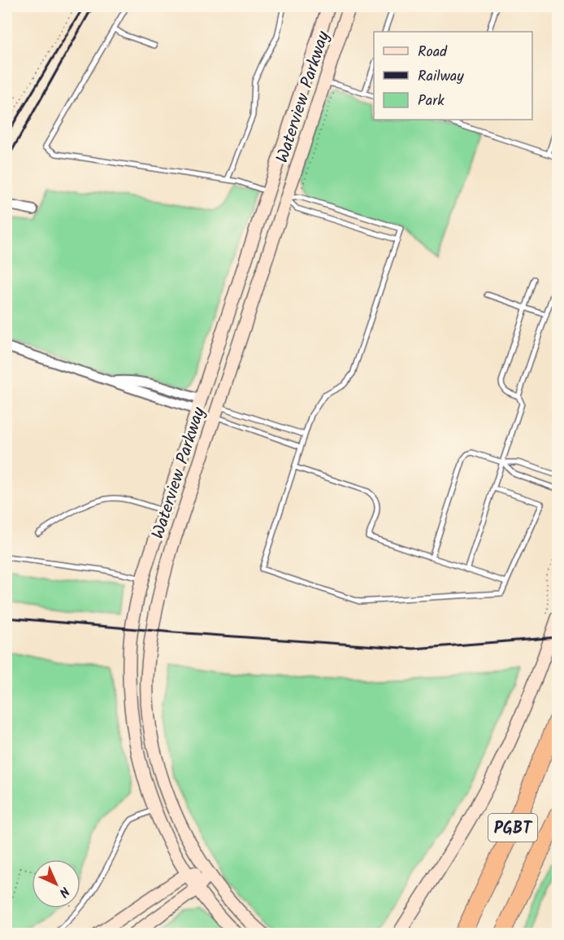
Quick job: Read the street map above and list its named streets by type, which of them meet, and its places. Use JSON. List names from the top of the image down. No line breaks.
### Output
{"streets":{"highway":["PGBT"],"main road":["Waterview Parkway"]},"legend":["Road","Railway","Park"],"north":"bottom right"}
